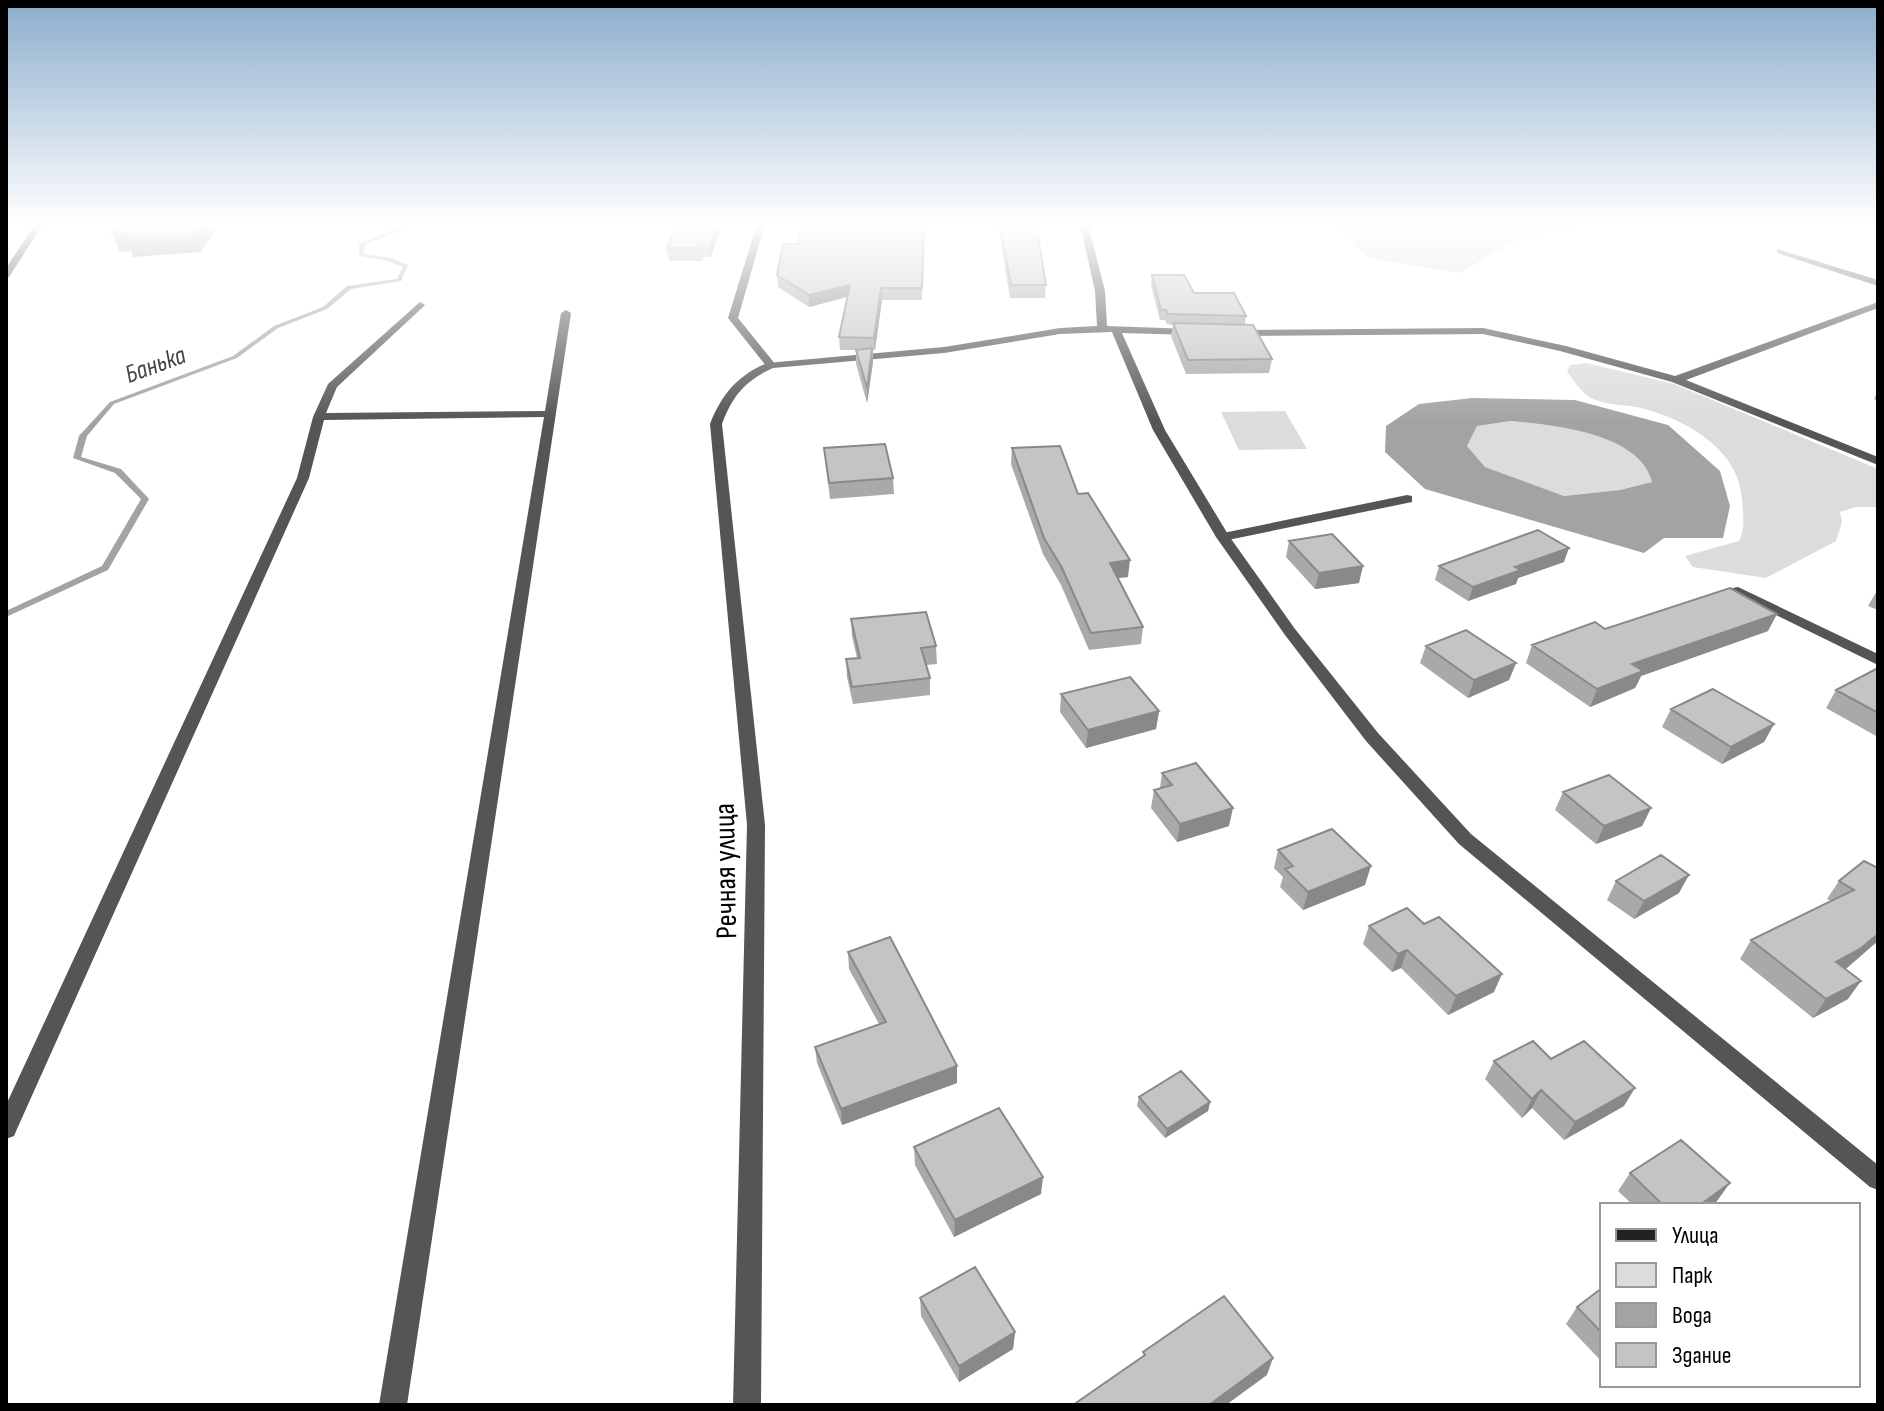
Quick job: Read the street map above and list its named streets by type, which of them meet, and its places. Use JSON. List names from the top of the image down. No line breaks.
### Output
{"streets":{"street":["Речная улица"]},"water":["Банька"],"legend":["Улица","Парк","Вода","Здание"]}
